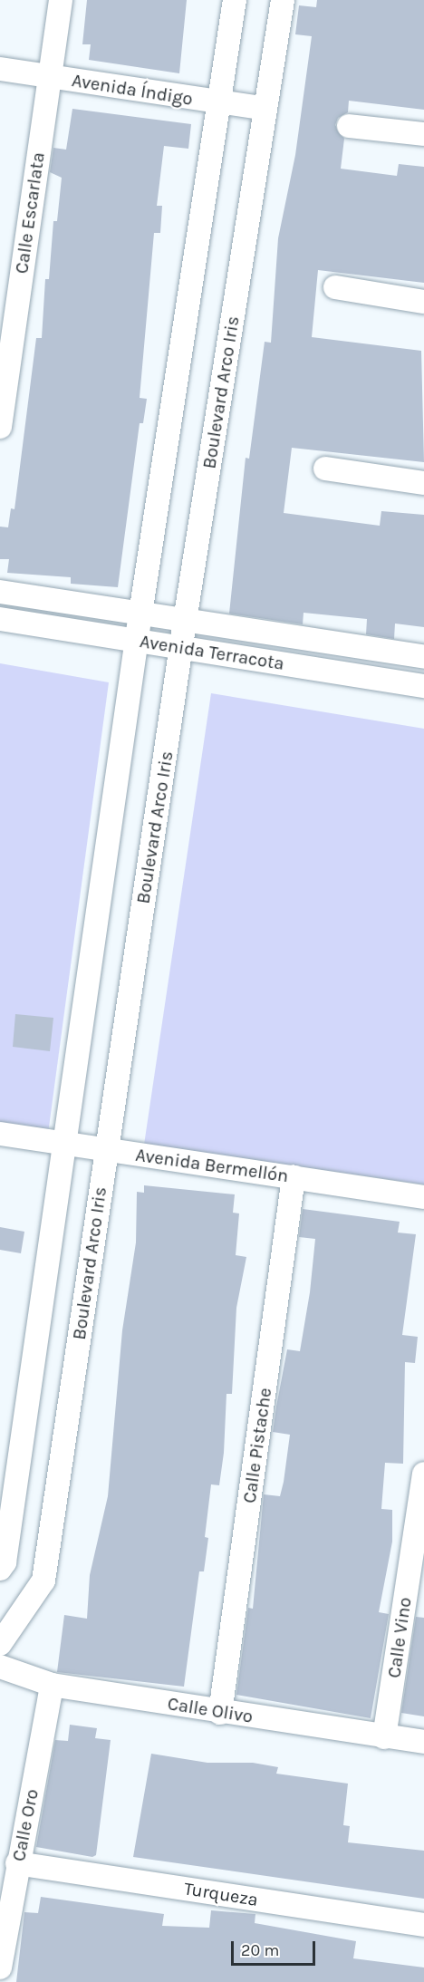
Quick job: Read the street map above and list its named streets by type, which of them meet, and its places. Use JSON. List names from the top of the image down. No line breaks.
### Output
{"streets":{"street":["Avenida Índigo","Calle Escarlata","Boulevard Arco Iris","Avenida Terracota","Avenida Bermellón","Calle Pistache","Calle Vino","Calle Olivo","Calle Oro","Turqueza"]},"crossings":[["Avenida Índigo","Calle Escarlata"],["Avenida Índigo","Boulevard Arco Iris"],["Boulevard Arco Iris","Avenida Terracota"],["Boulevard Arco Iris","Avenida Bermellón"],["Avenida Bermellón","Calle Pistache"],["Calle Pistache","Calle Olivo"],["Calle Vino","Calle Olivo"],["Calle Olivo","Calle Oro"],["Calle Oro","Turqueza"]],"scale_bar":"20 m"}
